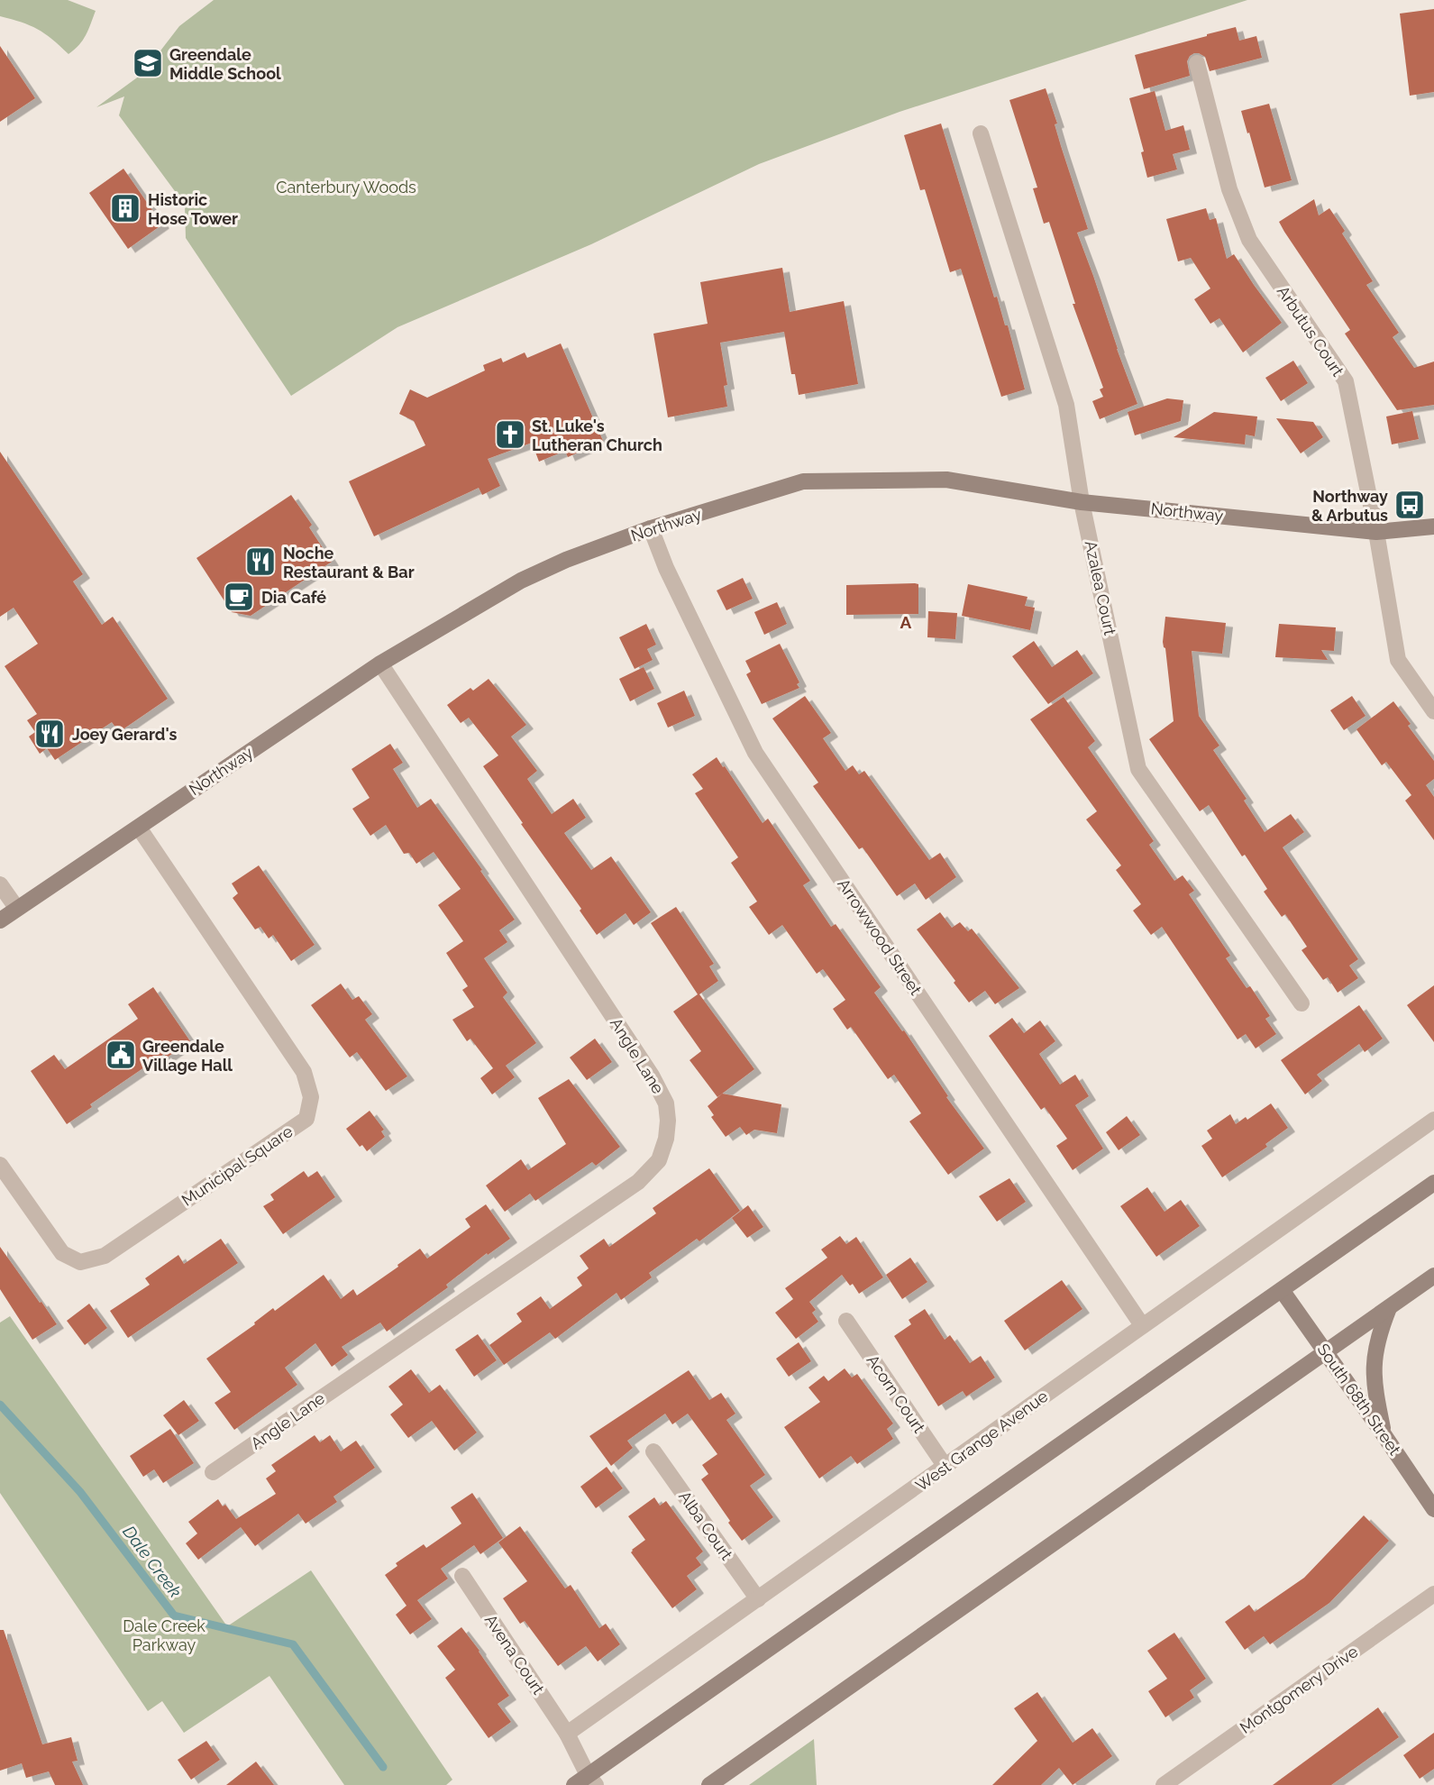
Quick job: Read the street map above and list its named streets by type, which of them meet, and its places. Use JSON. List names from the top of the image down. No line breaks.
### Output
{"streets":{"street":["Arbutus Court","Northway","Azalea Court","Arrowwood Street","Angle Lane","Municipal Square","Acorn Court","South 68th Street","West Grange Avenue","Alba Court","Avena Court","Montgomery Drive"]},"crossings":[["Arbutus Court","Northway"],["Northway","Azalea Court"],["Northway","Arrowwood Street"],["Northway","Angle Lane"],["Northway","Municipal Square"],["Arrowwood Street","West Grange Avenue"],["Acorn Court","West Grange Avenue"],["West Grange Avenue","Alba Court"],["West Grange Avenue","Avena Court"]],"districts":["A"],"water":["Dale Creek"],"parks":["Canterbury Woods","Dale Creek Parkway"],"places":{"school or university":["Greendale Middle School"],"building":["Historic Hose Tower"],"church":["St. Luke's Lutheran Church"],"bus stop":["Northway & Arbutus"],"restaurant":["Noche Restaurant & Bar","Joey Gerard's"],"cafe":["Dia Café"],"public building":["Greendale Village Hall"]}}
